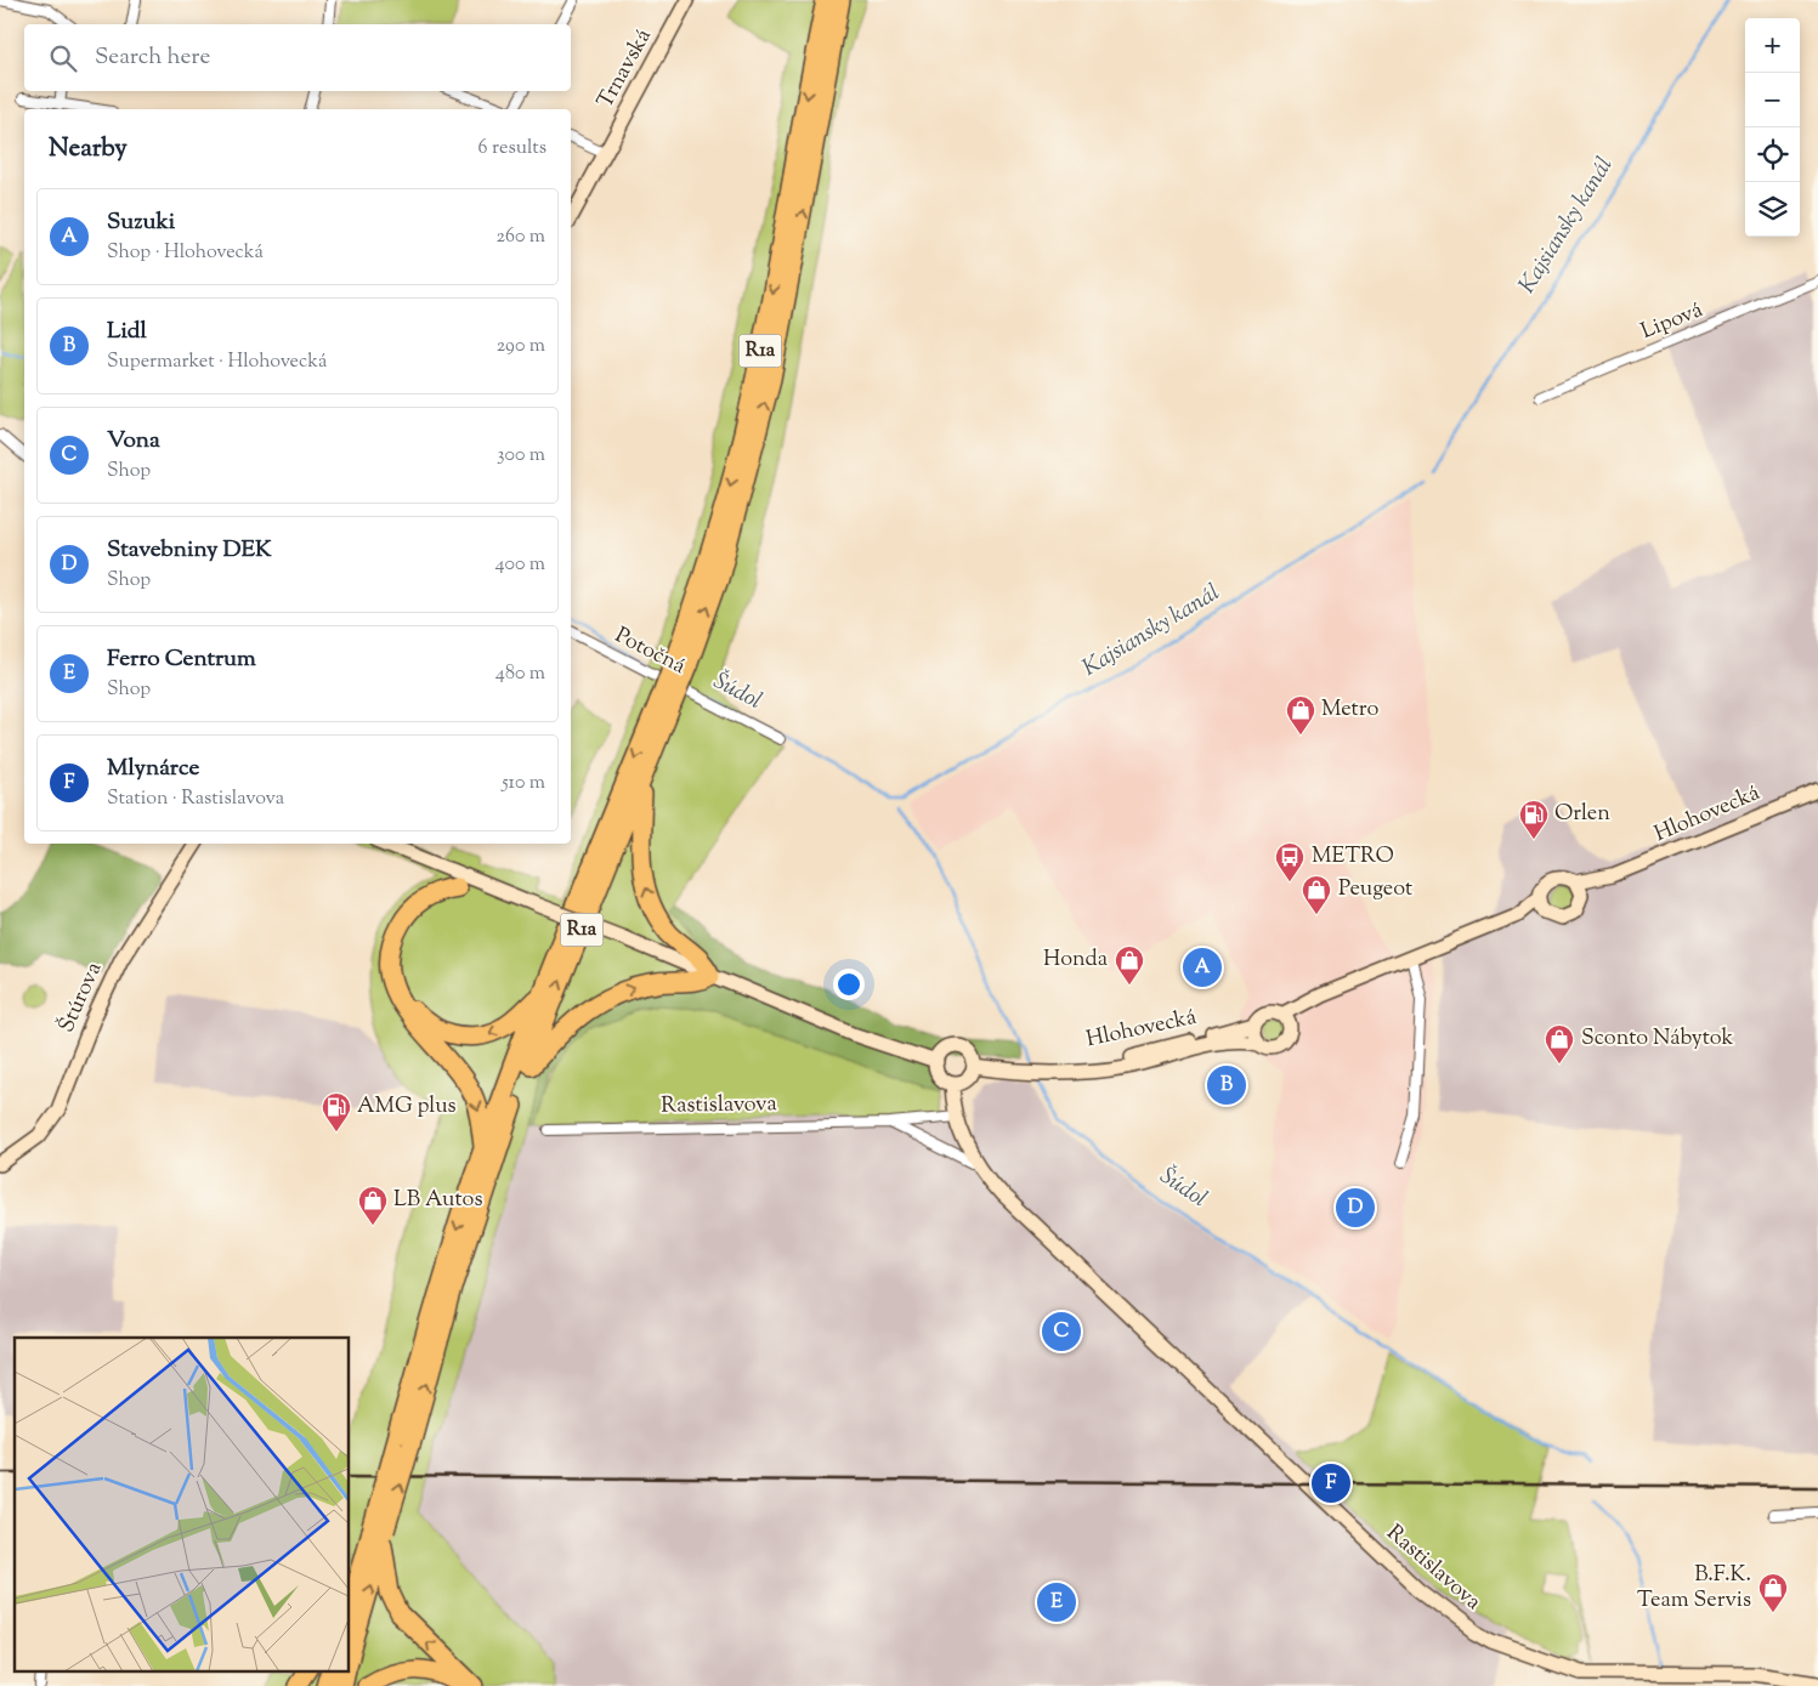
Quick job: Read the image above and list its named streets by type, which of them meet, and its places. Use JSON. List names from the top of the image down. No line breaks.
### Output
{"streets":{"highway":["R1a"],"main road":["Trnavská","Hlohovecká","Štúrova","Rastislavova"],"street":["Lipová","Potočná"]},"water":["Kajsiansky kanál","Šúdol"],"places":{"shop":["Metro","Peugeot","Honda","Sconto Nábytok","LB Autos","B.F.K. Team Servis"],"fuel station":["Orlen","AMG plus"],"bus stop":["METRO"]},"page":{"map_buttons":["+","−"],"search":"Search here","heading":["Nearby","6 results"],"list":[{"mark":"A","name":"Suzuki","note":"Shop · Hlohovecká","value":"260 m"},{"mark":"B","name":"Lidl","note":"Supermarket · Hlohovecká","value":"290 m"},{"mark":"C","name":"Vona","note":"Shop","value":"300 m"},{"mark":"D","name":"Stavebniny DEK","note":"Shop","value":"400 m"},{"mark":"E","name":"Ferro Centrum","note":"Shop","value":"480 m"},{"mark":"F","name":"Mlynárce","note":"Station · Rastislavova","value":"510 m"}],"pins":["A","B","D","C","F","E"]}}
